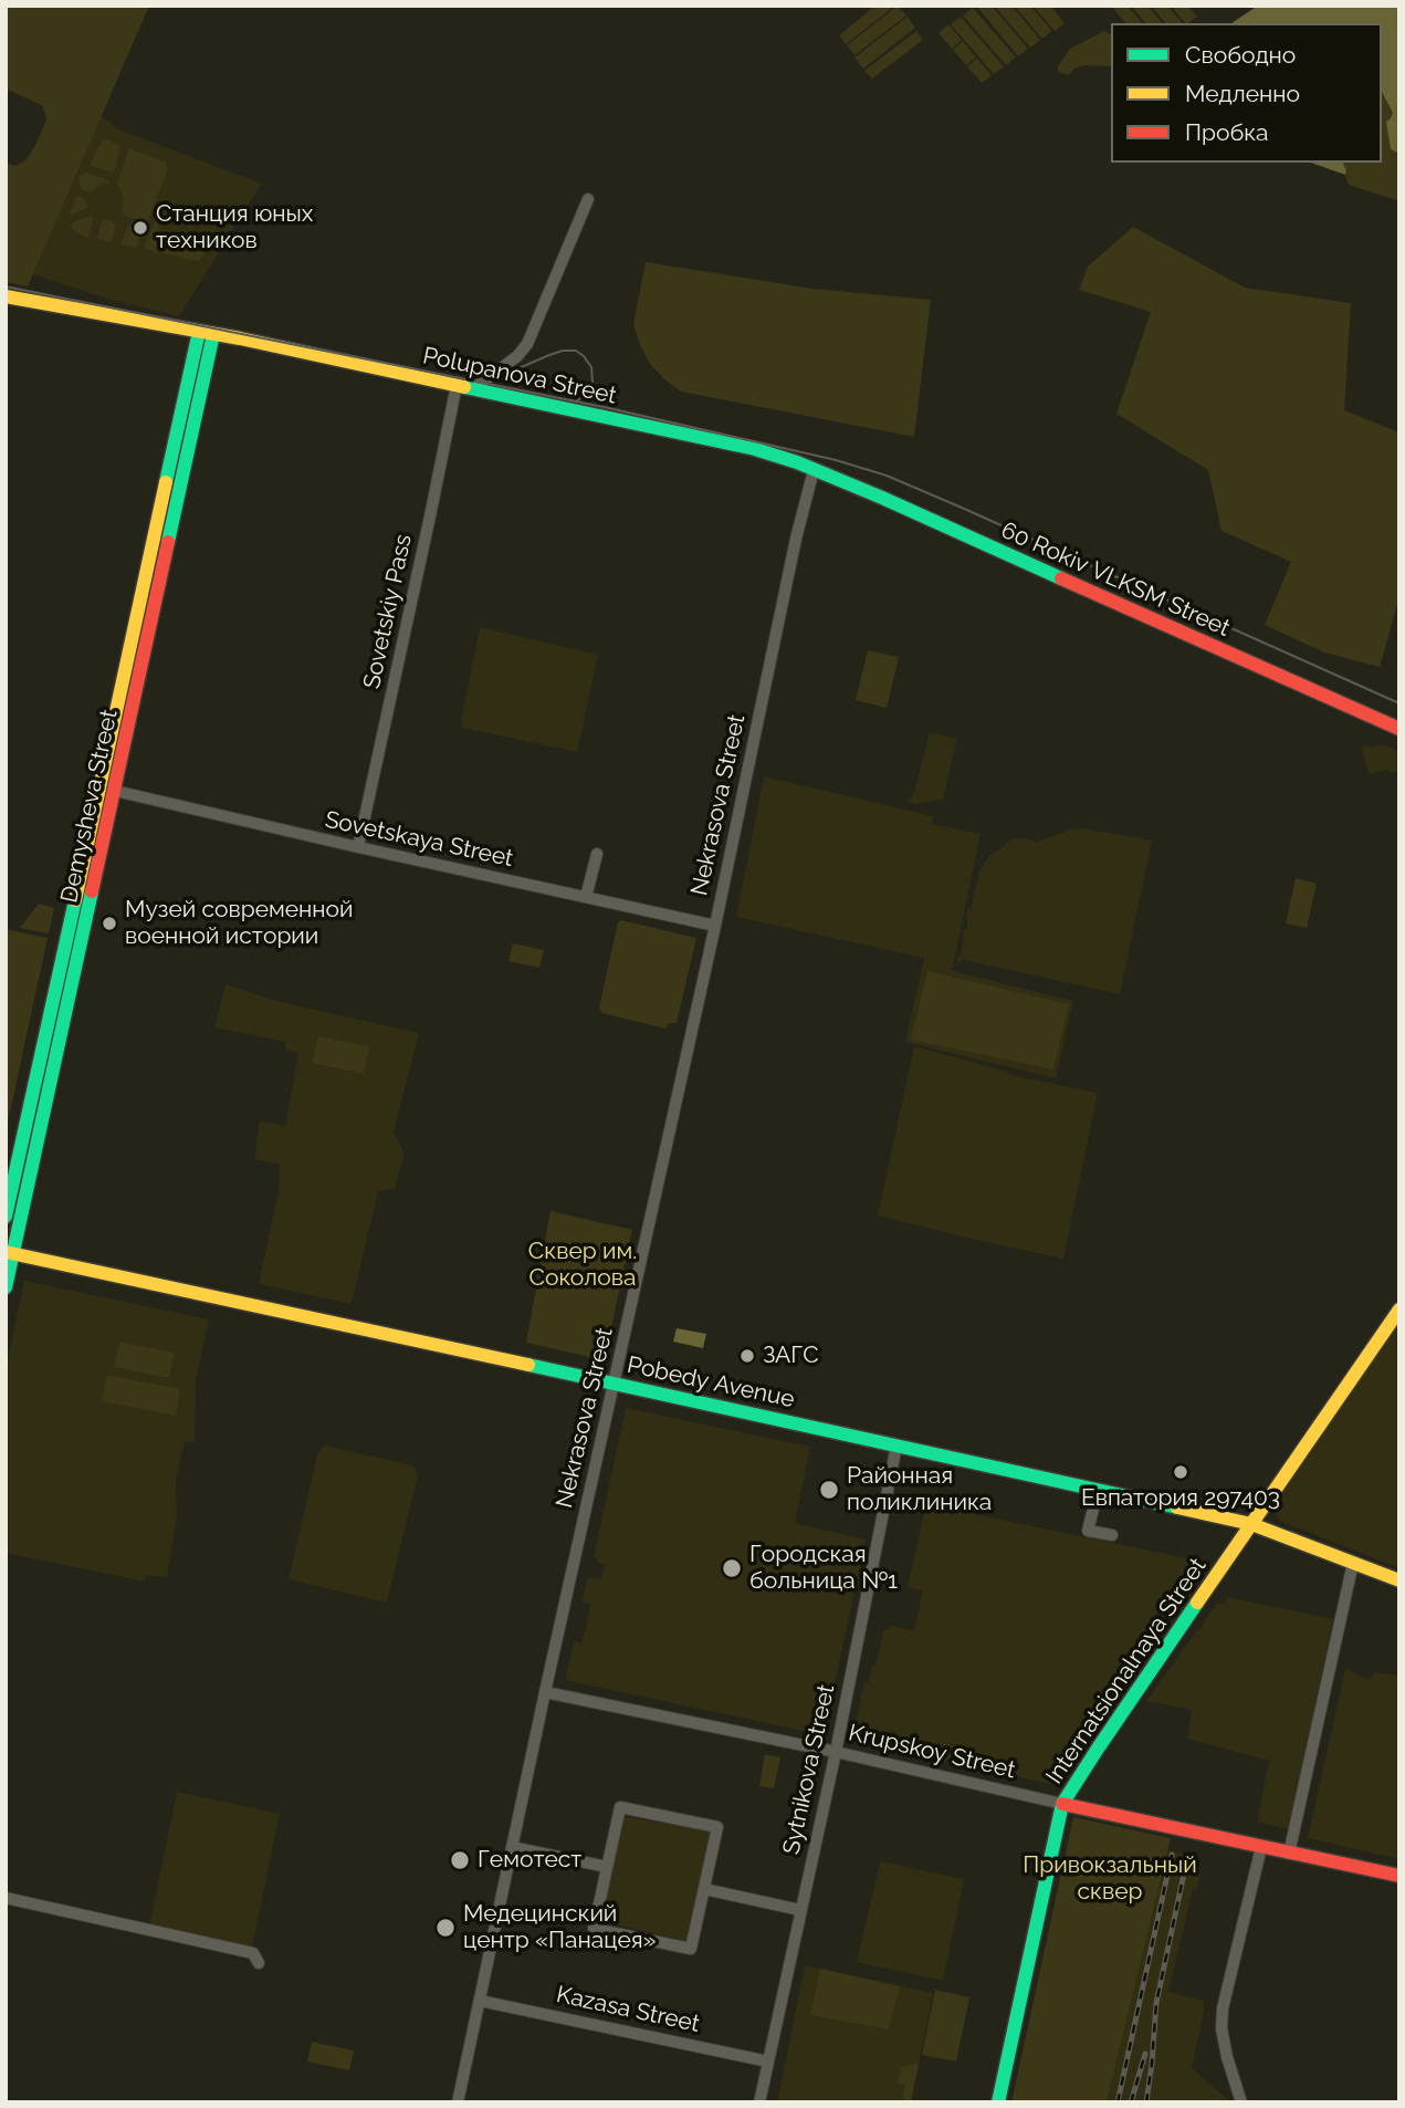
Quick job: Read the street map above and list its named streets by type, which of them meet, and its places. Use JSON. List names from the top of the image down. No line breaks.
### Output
{"streets":{"street":["Polupanova Street","60 Rokiv VLKSM Street","Sovetskiy Pass","Nekrasova Street","Demysheva Street","Sovetskaya Street","Pobedy Avenue","Internatsionalnaya Street","Krupskoy Street","Sytnikova Street","Kazasa Street"]},"crossings":[["Polupanova Street","60 Rokiv VLKSM Street"],["Polupanova Street","Sovetskiy Pass"],["Polupanova Street","Nekrasova Street"],["Polupanova Street","Demysheva Street"],["60 Rokiv VLKSM Street","Nekrasova Street"],["Sovetskiy Pass","Sovetskaya Street"],["Nekrasova Street","Sovetskaya Street"],["Nekrasova Street","Pobedy Avenue"],["Nekrasova Street","Krupskoy Street"],["Nekrasova Street","Kazasa Street"],["Demysheva Street","Sovetskaya Street"],["Demysheva Street","Pobedy Avenue"],["Pobedy Avenue","Internatsionalnaya Street"],["Pobedy Avenue","Sytnikova Street"],["Internatsionalnaya Street","Krupskoy Street"],["Krupskoy Street","Sytnikova Street"],["Sytnikova Street","Kazasa Street"]],"parks":["Сквер им. Соколова","Привокзальный сквер"],"places":["Станция юных техников","Музей современной военной истории","ЗАГС","Евпатория 297403","Районная поликлиника","Городская больница №1","Гемотест","Медецинский центр «Панацея»"],"legend":["Свободно","Медленно","Пробка"]}
